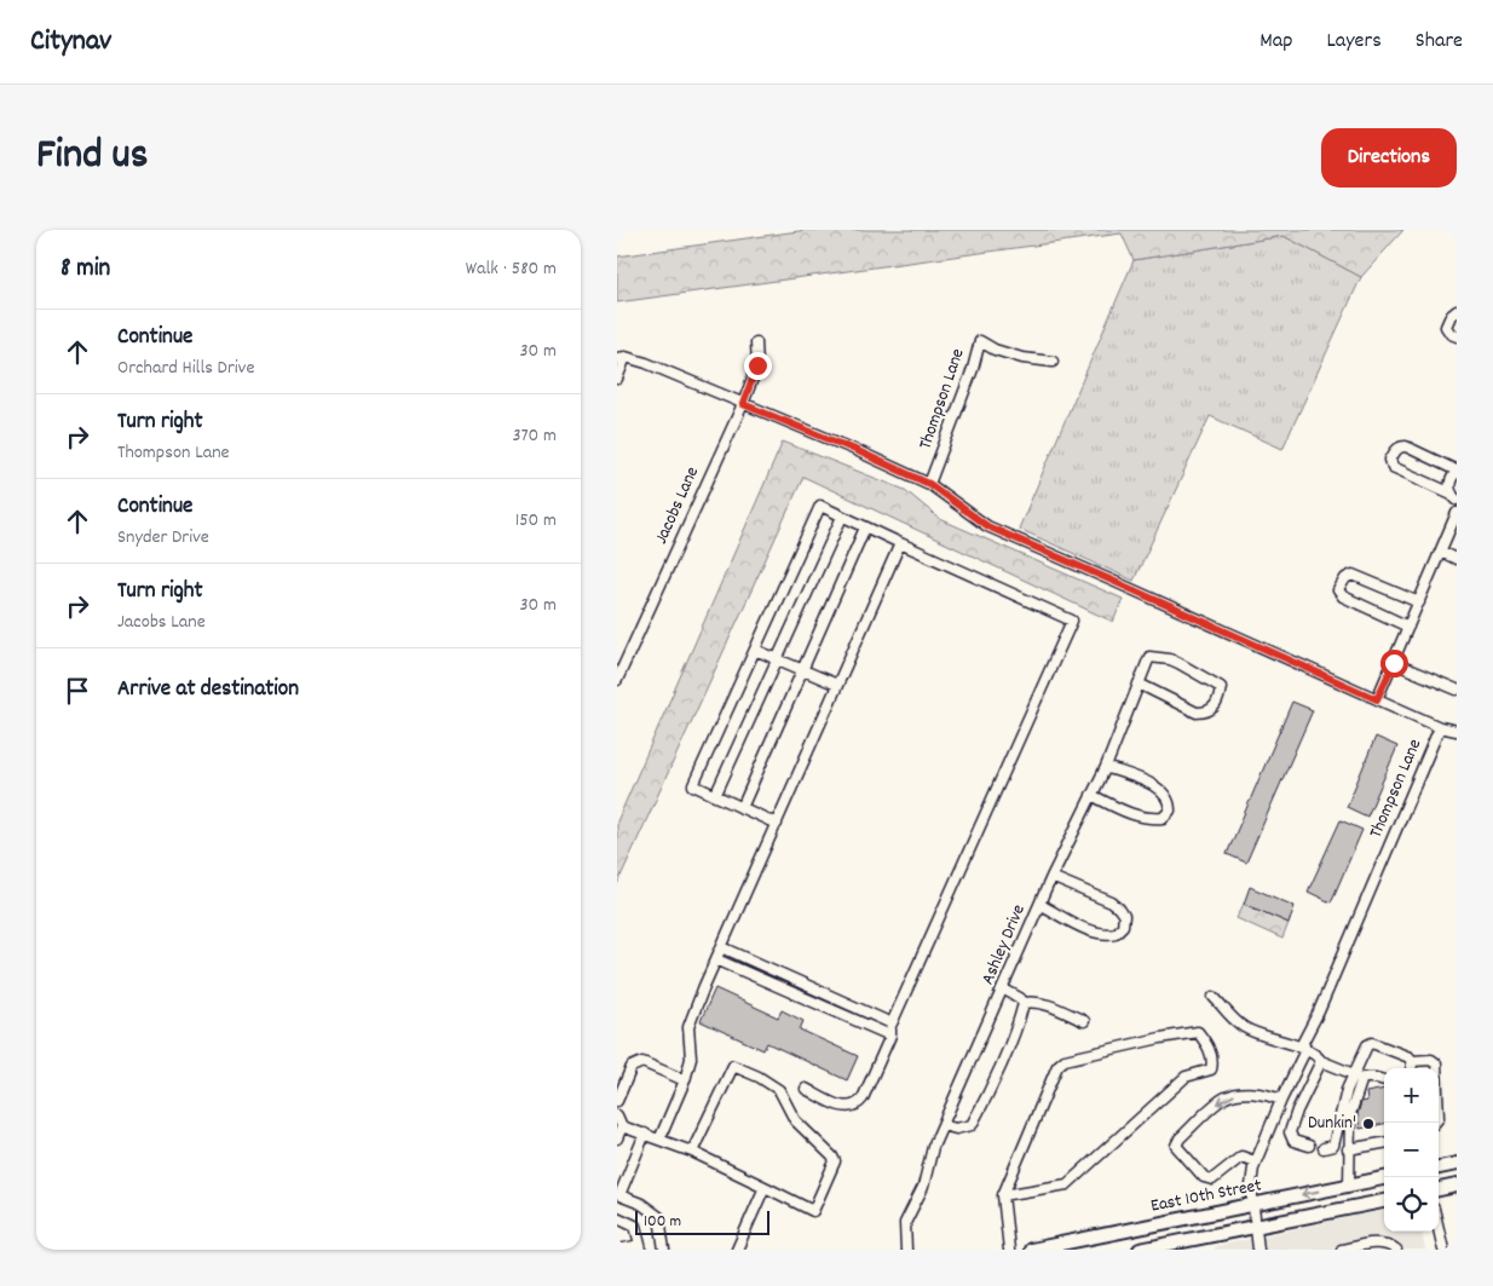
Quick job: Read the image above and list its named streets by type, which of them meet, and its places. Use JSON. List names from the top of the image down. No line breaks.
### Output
{"streets":{"main road":["East 10th Street"],"street":["Thompson Lane","Jacobs Lane","Ashley Drive"]},"crossings":[["Thompson Lane","East 10th Street"]],"places":["Dunkin'"],"scale_bar":"100 m","page":{"header":"Citynav","nav":["Map","Layers","Share"],"title":"Find us","buttons":"Directions","heading":["8 min","Walk · 580 m"],"list":[["Continue","Orchard Hills Drive","30 m"],["Turn right","Thompson Lane","370 m"],["Continue","Snyder Drive","150 m"],["Turn right","Jacobs Lane","30 m"],"Arrive at destination"],"map_buttons":["+","−"],"scale":"100 m"}}
